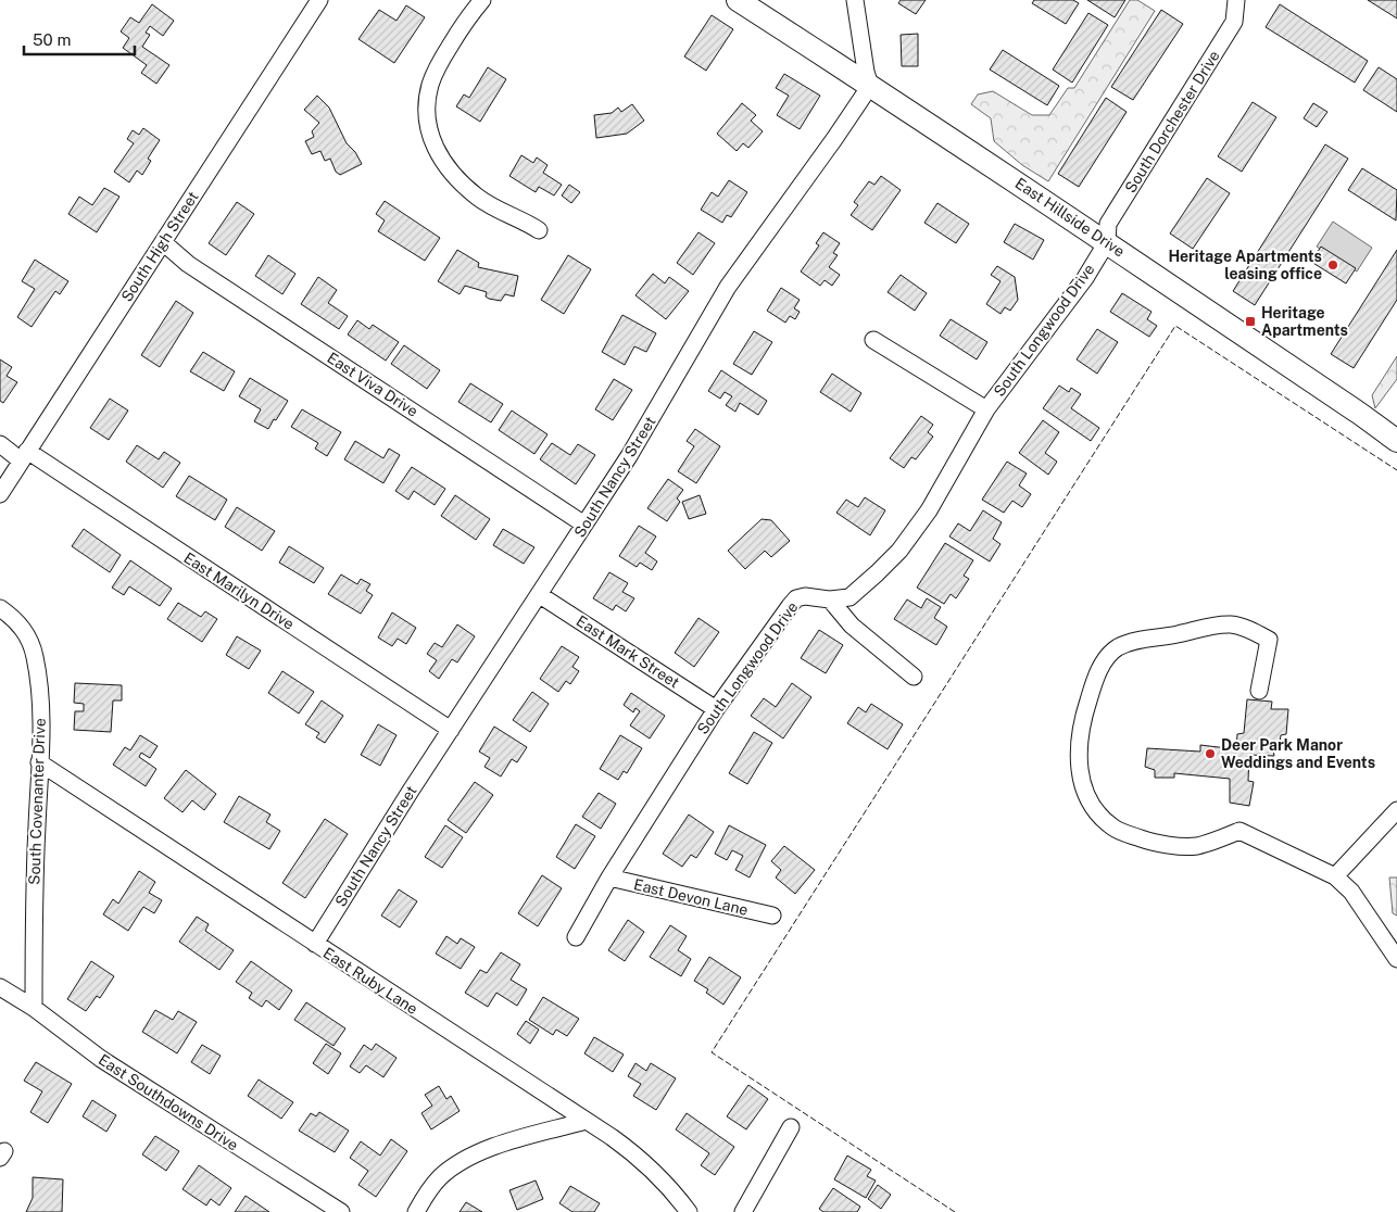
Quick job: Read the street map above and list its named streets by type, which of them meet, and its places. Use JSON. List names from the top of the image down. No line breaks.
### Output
{"streets":{"main road":["East Hillside Drive"],"street":["South Dorchester Drive","South High Street","South Longwood Drive","East Viva Drive","South Nancy Street","East Marilyn Drive","East Mark Street","South Covenanter Drive","East Devon Lane","East Ruby Lane","East Southdowns Drive"]},"crossings":[["South Dorchester Drive","East Hillside Drive"],["South Dorchester Drive","South Longwood Drive"],["East Hillside Drive","South Longwood Drive"],["East Hillside Drive","South Nancy Street"],["South High Street","East Viva Drive"],["South High Street","East Marilyn Drive"],["South Longwood Drive","East Mark Street"],["South Longwood Drive","East Devon Lane"],["East Viva Drive","South Nancy Street"],["South Nancy Street","East Marilyn Drive"],["South Nancy Street","East Mark Street"],["South Nancy Street","East Ruby Lane"],["South Covenanter Drive","East Ruby Lane"],["South Covenanter Drive","East Southdowns Drive"]],"places":{"other":["Heritage Apartments leasing office","Deer Park Manor Weddings and Events"],"transit":["Heritage Apartments"]},"scale_bar":"50 m"}
